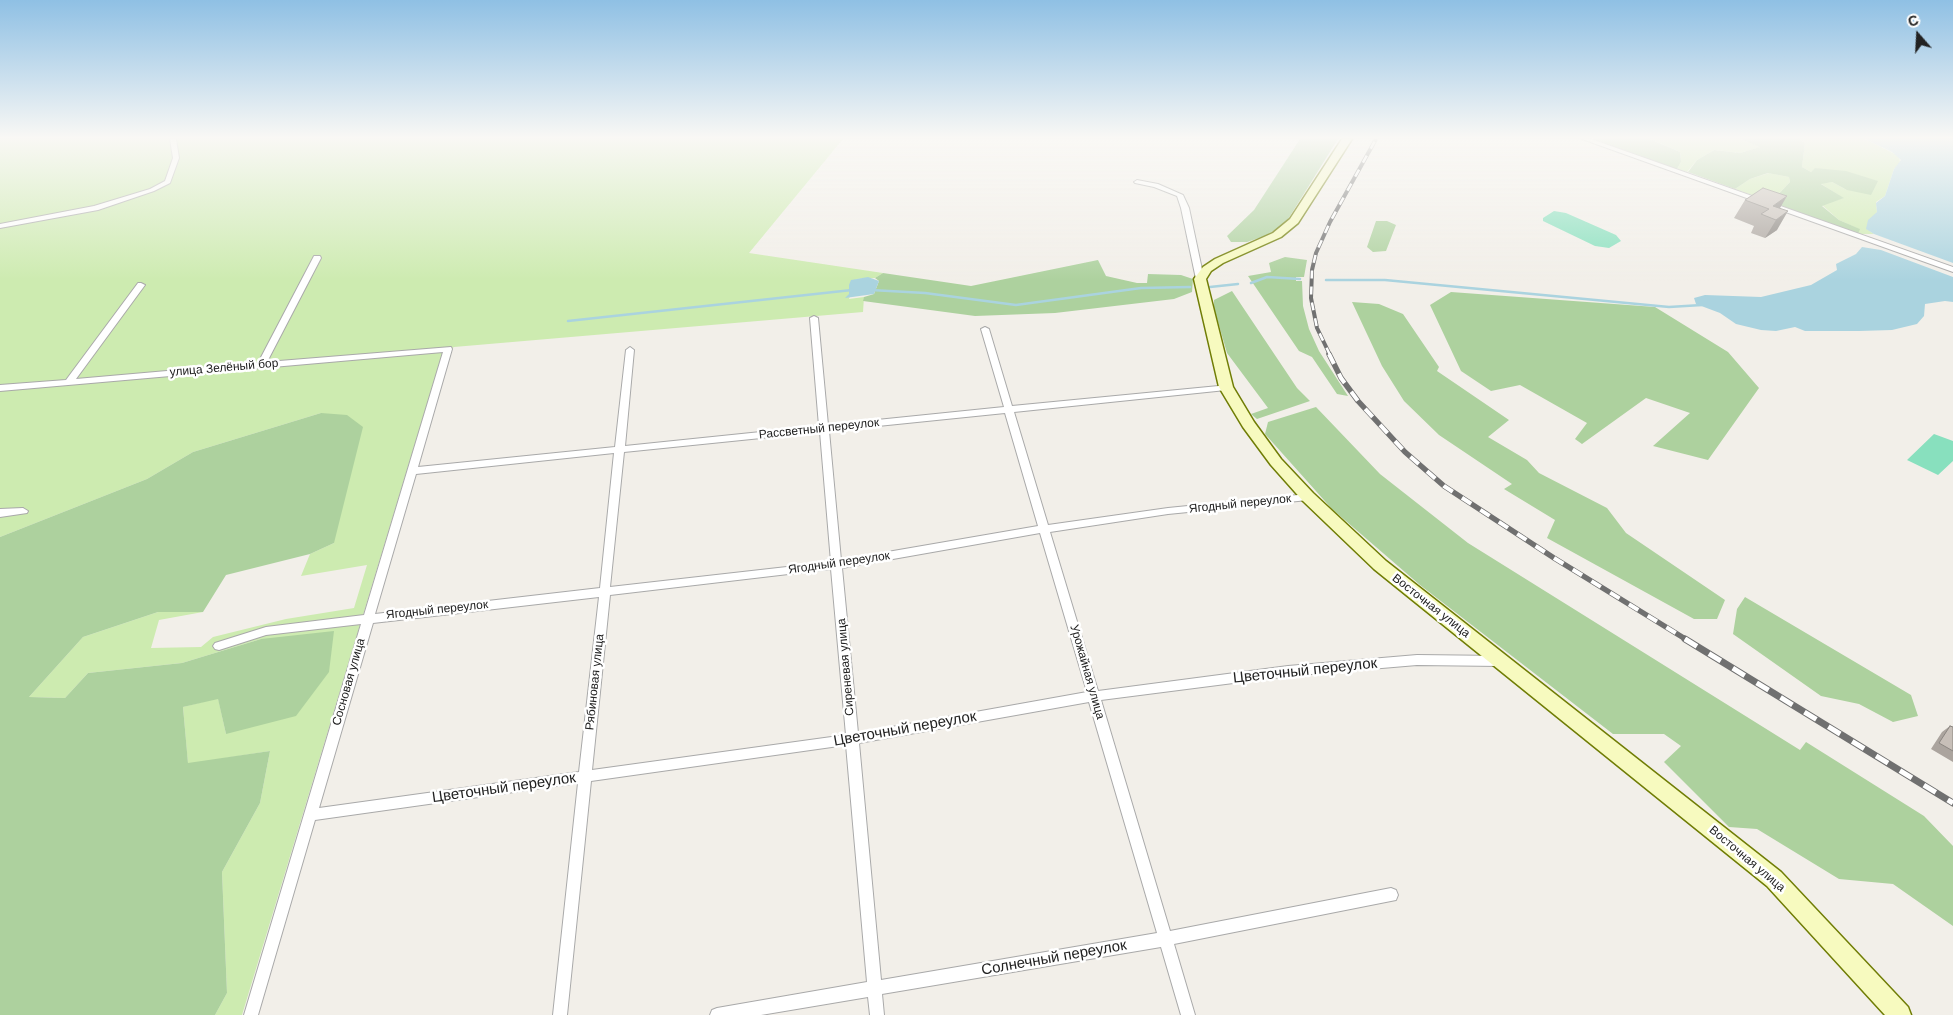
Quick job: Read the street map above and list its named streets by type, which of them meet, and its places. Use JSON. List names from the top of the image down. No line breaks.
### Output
{"streets":{"street":["улица Зелёный бор","Рассветный переулок","Ягодный переулок","Восточная улица","Сиреневая улица","Цветочный переулок","Урожайная улица","Сосновая улица","Рябиновая улица","Солнечный переулок"]},"crossings":[["улица Зелёный бор","Сосновая улица"],["Рассветный переулок","Восточная улица"],["Рассветный переулок","Сиреневая улица"],["Рассветный переулок","Урожайная улица"],["Рассветный переулок","Сосновая улица"],["Рассветный переулок","Рябиновая улица"],["Ягодный переулок","Восточная улица"],["Ягодный переулок","Сиреневая улица"],["Ягодный переулок","Урожайная улица"],["Ягодный переулок","Сосновая улица"],["Ягодный переулок","Рябиновая улица"],["Восточная улица","Цветочный переулок"],["Сиреневая улица","Цветочный переулок"],["Сиреневая улица","Солнечный переулок"],["Цветочный переулок","Урожайная улица"],["Цветочный переулок","Сосновая улица"],["Цветочный переулок","Рябиновая улица"],["Урожайная улица","Солнечный переулок"]],"north":"top"}
